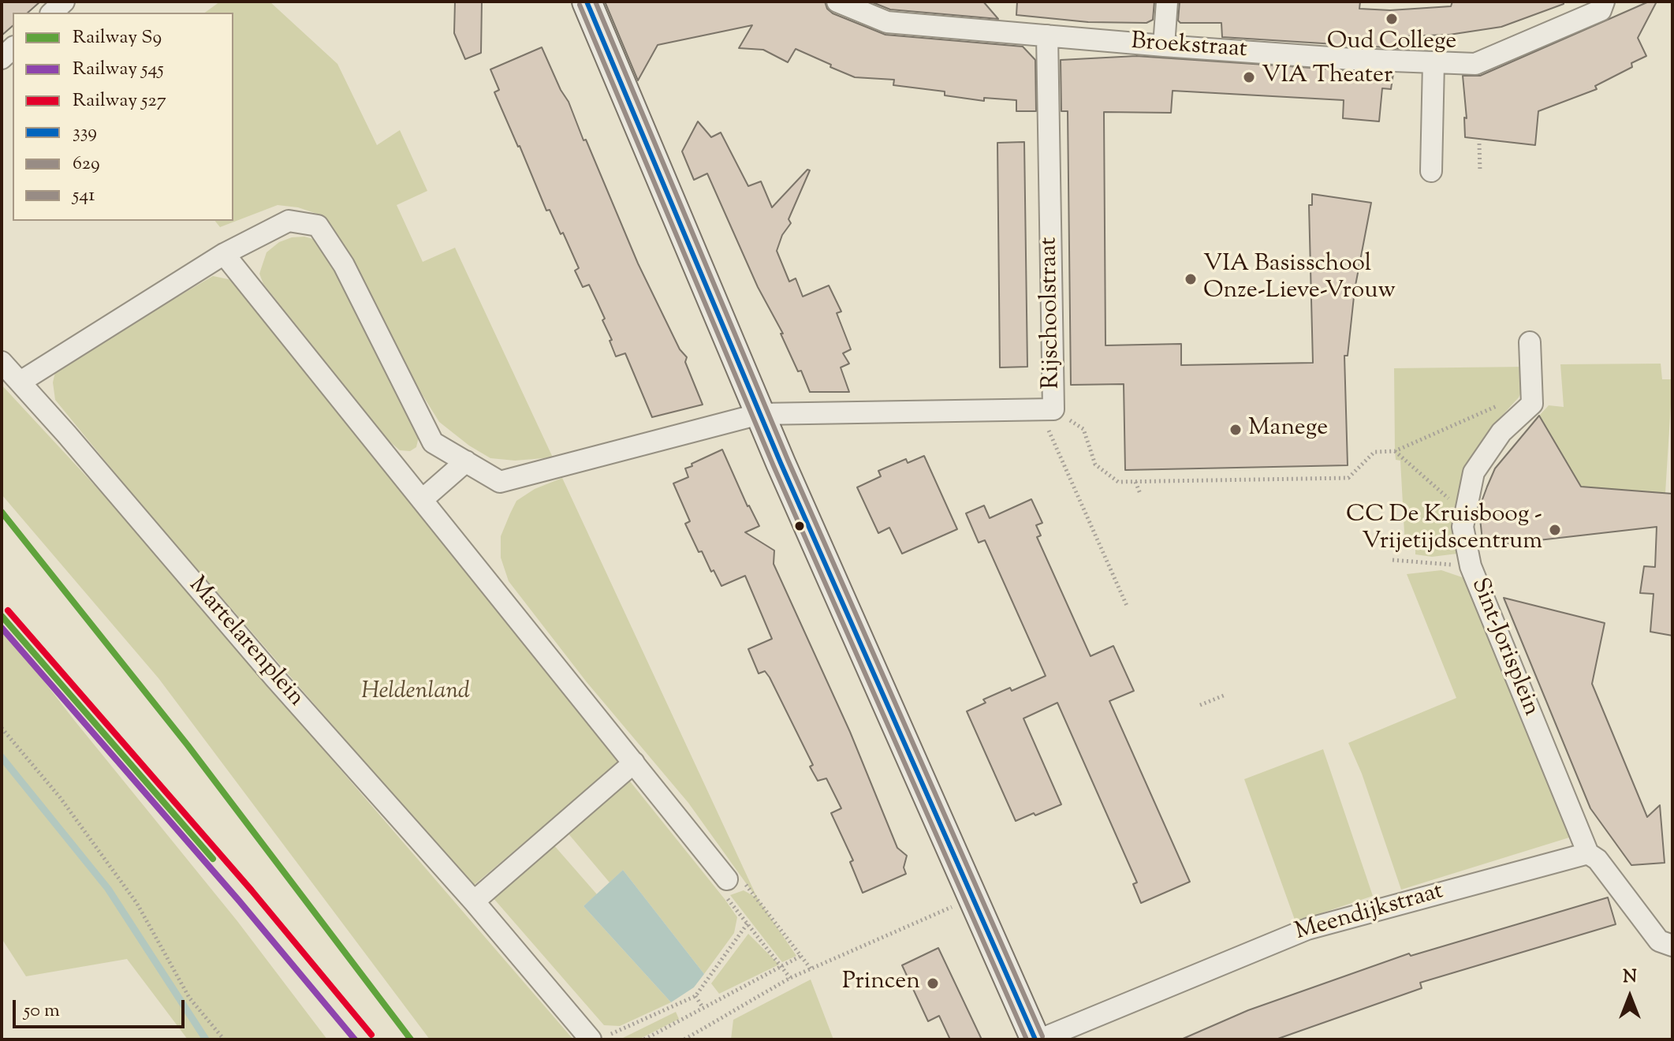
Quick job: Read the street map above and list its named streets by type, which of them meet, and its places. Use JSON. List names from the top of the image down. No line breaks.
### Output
{"streets":{"street":["Broekstraat","Rijschoolstraat","Martelarenplein","Sint-Jorisplein","Meendijkstraat"]},"crossings":[["Broekstraat","Rijschoolstraat"],["Sint-Jorisplein","Meendijkstraat"]],"parks":["Heldenland"],"places":["Oud College","VIA Theater","VIA Basisschool Onze-Lieve-Vrouw","Manege","CC De Kruisboog - Vrijetijdscentrum","Princen"],"lines":["transit line 339","transit line 541","transit line 629","rail line S9","rail line 527","rail line 545"],"legend":["Railway S9","Railway 545","Railway 527","339","629","541"],"scale_bar":"50 m","north":"top"}
